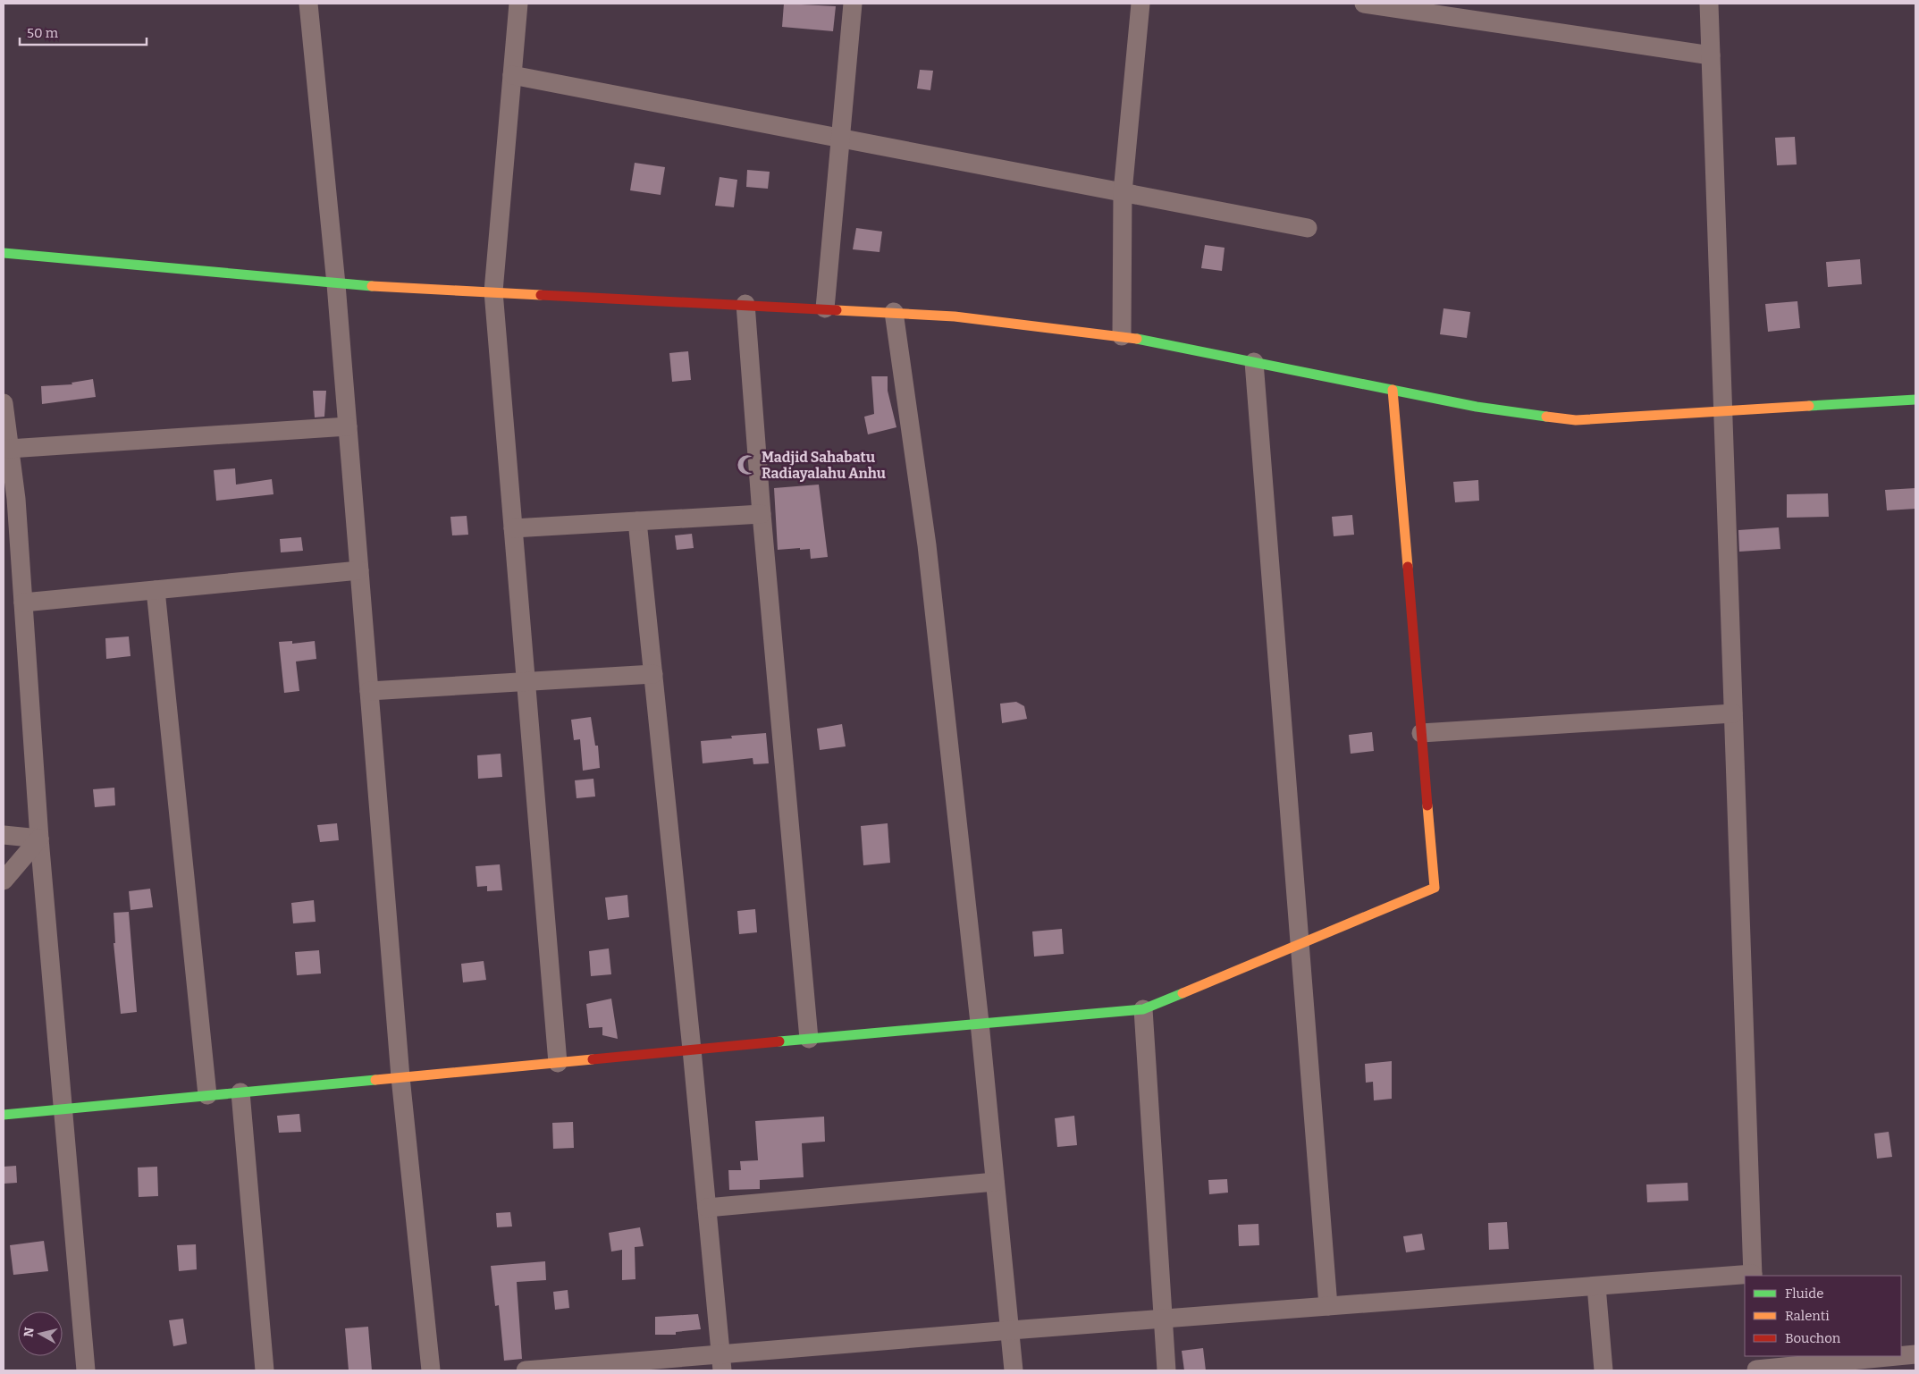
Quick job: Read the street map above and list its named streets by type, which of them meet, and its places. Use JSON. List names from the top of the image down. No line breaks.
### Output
{"places":{"mosque":["Madjid Sahabatu Radiayalahu Anhu"]},"legend":["Fluide","Ralenti","Bouchon"],"scale_bar":"50 m","north":"left"}
